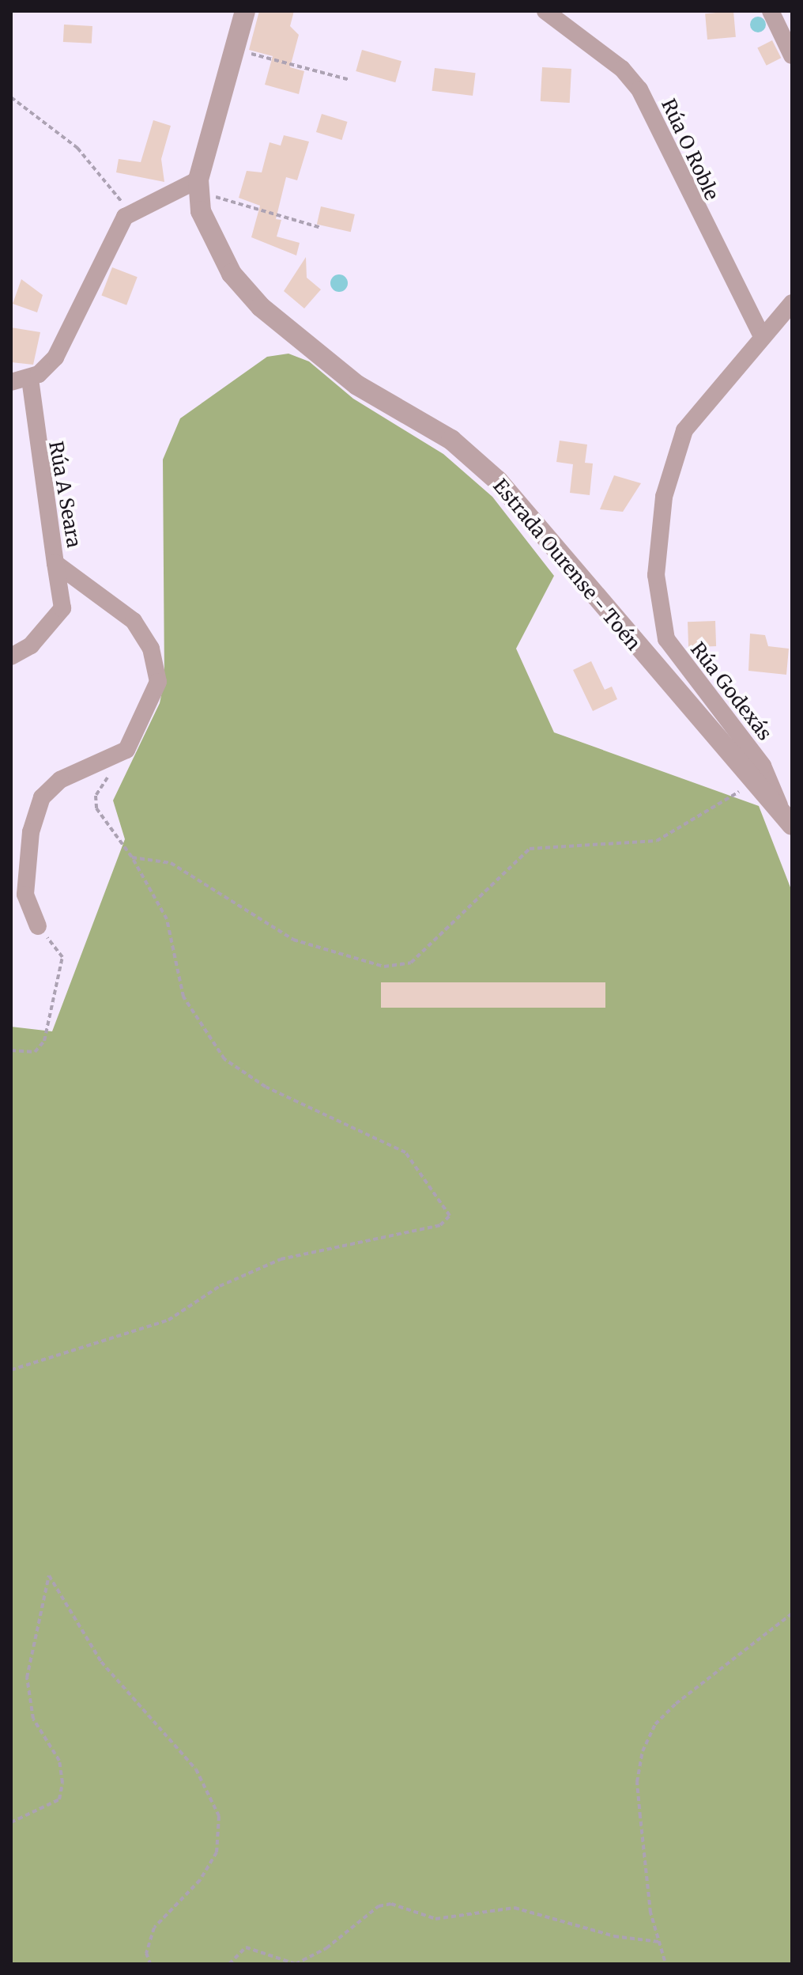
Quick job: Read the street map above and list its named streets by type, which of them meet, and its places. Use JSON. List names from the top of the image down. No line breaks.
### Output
{"streets":{"street":["Rúa O Roble","Rúa A Seara","Estrada Ourense - Toén","Rúa Godexás"]},"crossings":[["Rúa O Roble","Rúa Godexás"],["Estrada Ourense - Toén","Rúa Godexás"]]}
